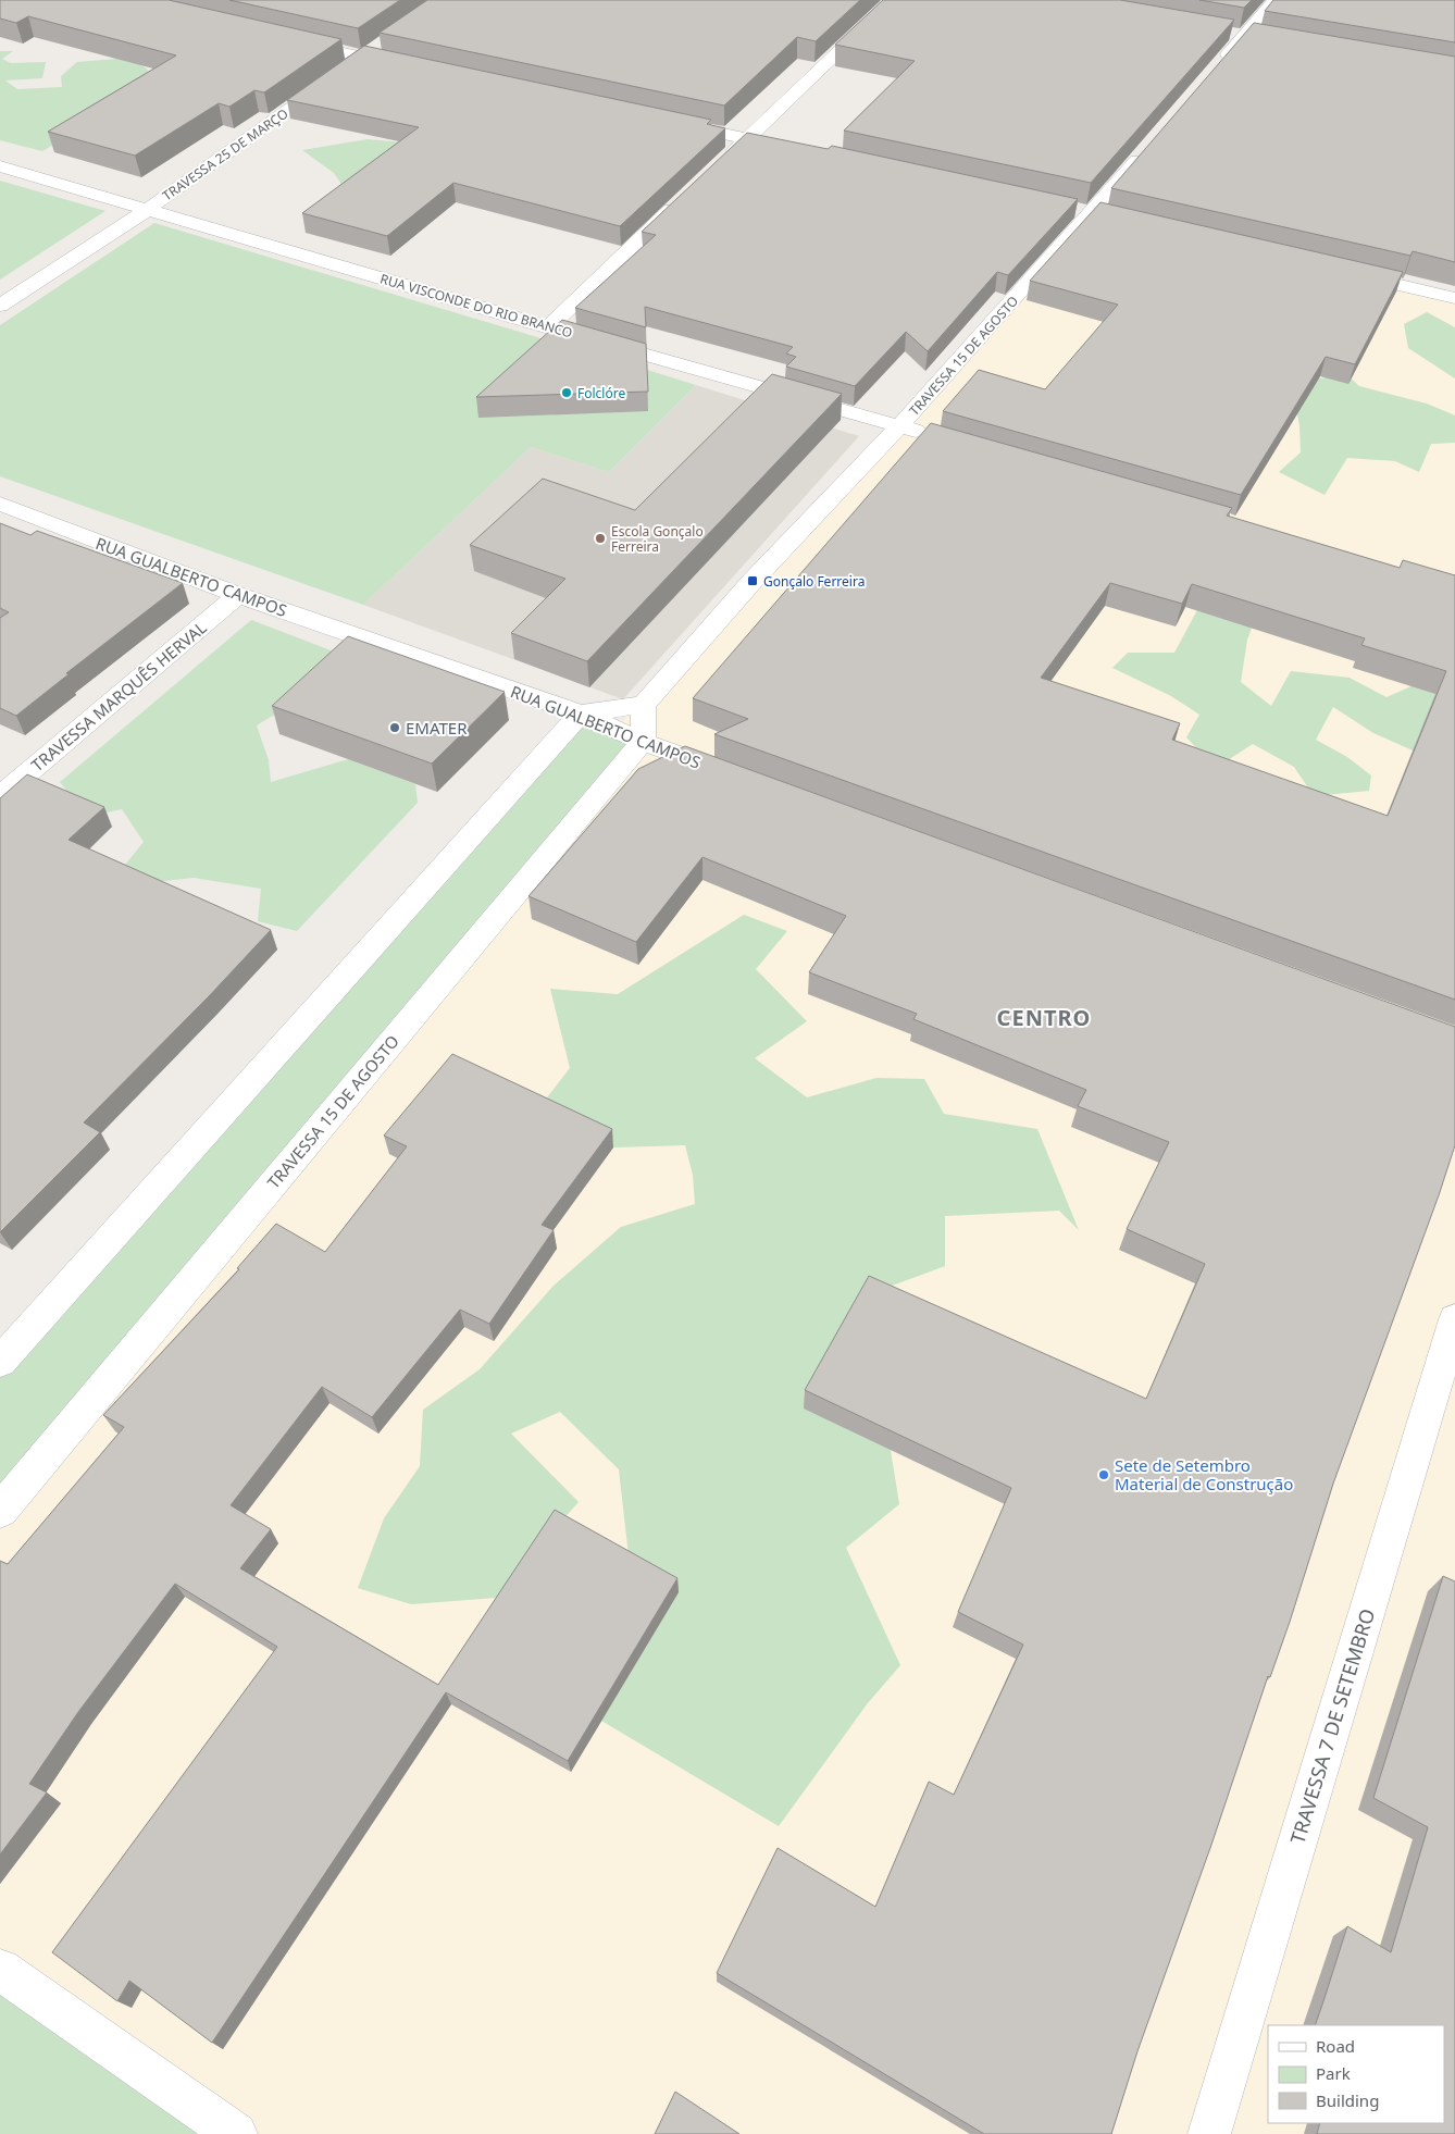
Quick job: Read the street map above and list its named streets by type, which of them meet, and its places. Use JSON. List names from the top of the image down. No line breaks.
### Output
{"streets":{"street":["TRAVESSA 25 DE MARÇO","RUA VISCONDE DO RIO BRANCO","TRAVESSA 15 DE AGOSTO","RUA GUALBERTO CAMPOS","TRAVESSA MARQUÊS HERVAL","TRAVESSA 7 DE SETEMBRO"]},"crossings":[["TRAVESSA 25 DE MARÇO","RUA VISCONDE DO RIO BRANCO"],["RUA VISCONDE DO RIO BRANCO","TRAVESSA 15 DE AGOSTO"],["TRAVESSA 15 DE AGOSTO","RUA GUALBERTO CAMPOS"],["RUA GUALBERTO CAMPOS","TRAVESSA MARQUÊS HERVAL"]],"districts":["CENTRO"],"places":{"other":["Folclóre","Escola Gonçalo Ferreira","EMATER","Sete de Setembro Material de Construção"],"transit":["Gonçalo Ferreira"]},"legend":["Road","Park","Building"]}
